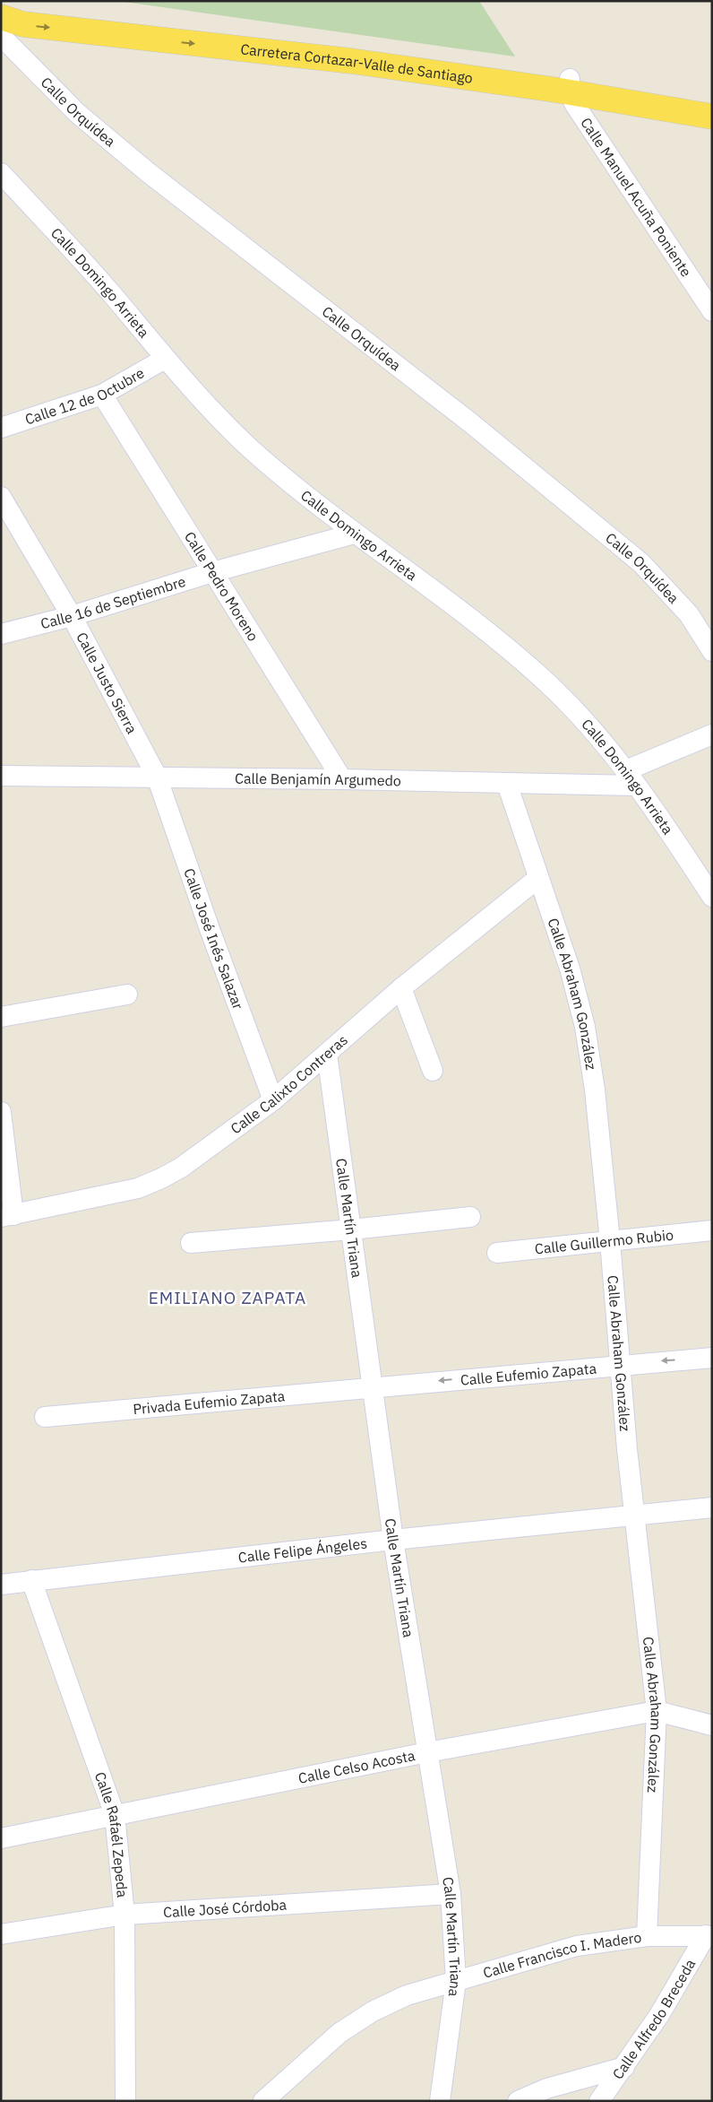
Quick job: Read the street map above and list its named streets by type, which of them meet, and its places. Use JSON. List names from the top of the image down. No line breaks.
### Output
{"streets":{"main road":["Carretera Cortazar-Valle de Santiago"],"street":["Calle Orquídea","Calle Manuel Acuña Poniente","Calle Domingo Arrieta","Calle 12 de Octubre","Calle Pedro Moreno","Calle 16 de Septiembre","Calle Justo Sierra","Calle Benjamín Argumedo","Calle José Inés Salazar","Calle Abraham González","Calle Calixto Contreras","Calle Martín Triana","Calle Guillermo Rubio","Calle Eufemio Zapata","Privada Eufemio Zapata","Calle Felipe Ángeles","Calle Celso Acosta","Calle Rafaél Zepeda","Calle José Córdoba","Calle Francisco I. Madero","Calle Alfredo Breceda"]},"crossings":[["Carretera Cortazar-Valle de Santiago","Calle Manuel Acuña Poniente"],["Calle Domingo Arrieta","Calle 12 de Octubre"],["Calle Domingo Arrieta","Calle 16 de Septiembre"],["Calle Domingo Arrieta","Calle Benjamín Argumedo"],["Calle 12 de Octubre","Calle Pedro Moreno"],["Calle Pedro Moreno","Calle 16 de Septiembre"],["Calle Pedro Moreno","Calle Benjamín Argumedo"],["Calle 16 de Septiembre","Calle Justo Sierra"],["Calle Justo Sierra","Calle Benjamín Argumedo"],["Calle Justo Sierra","Calle José Inés Salazar"],["Calle Benjamín Argumedo","Calle José Inés Salazar"],["Calle Benjamín Argumedo","Calle Abraham González"],["Calle José Inés Salazar","Calle Calixto Contreras"],["Calle Abraham González","Calle Calixto Contreras"],["Calle Abraham González","Calle Guillermo Rubio"],["Calle Abraham González","Calle Eufemio Zapata"],["Calle Abraham González","Calle Felipe Ángeles"],["Calle Abraham González","Calle Celso Acosta"],["Calle Abraham González","Calle Francisco I. Madero"],["Calle Calixto Contreras","Calle Martín Triana"],["Calle Martín Triana","Calle Eufemio Zapata"],["Calle Martín Triana","Privada Eufemio Zapata"],["Calle Martín Triana","Calle Felipe Ángeles"],["Calle Martín Triana","Calle Celso Acosta"],["Calle Martín Triana","Calle José Córdoba"],["Calle Martín Triana","Calle Francisco I. Madero"],["Calle Eufemio Zapata","Privada Eufemio Zapata"],["Calle Felipe Ángeles","Calle Rafaél Zepeda"],["Calle Celso Acosta","Calle Rafaél Zepeda"],["Calle Rafaél Zepeda","Calle José Córdoba"],["Calle Francisco I. Madero","Calle Alfredo Breceda"]],"districts":["EMILIANO ZAPATA"]}
